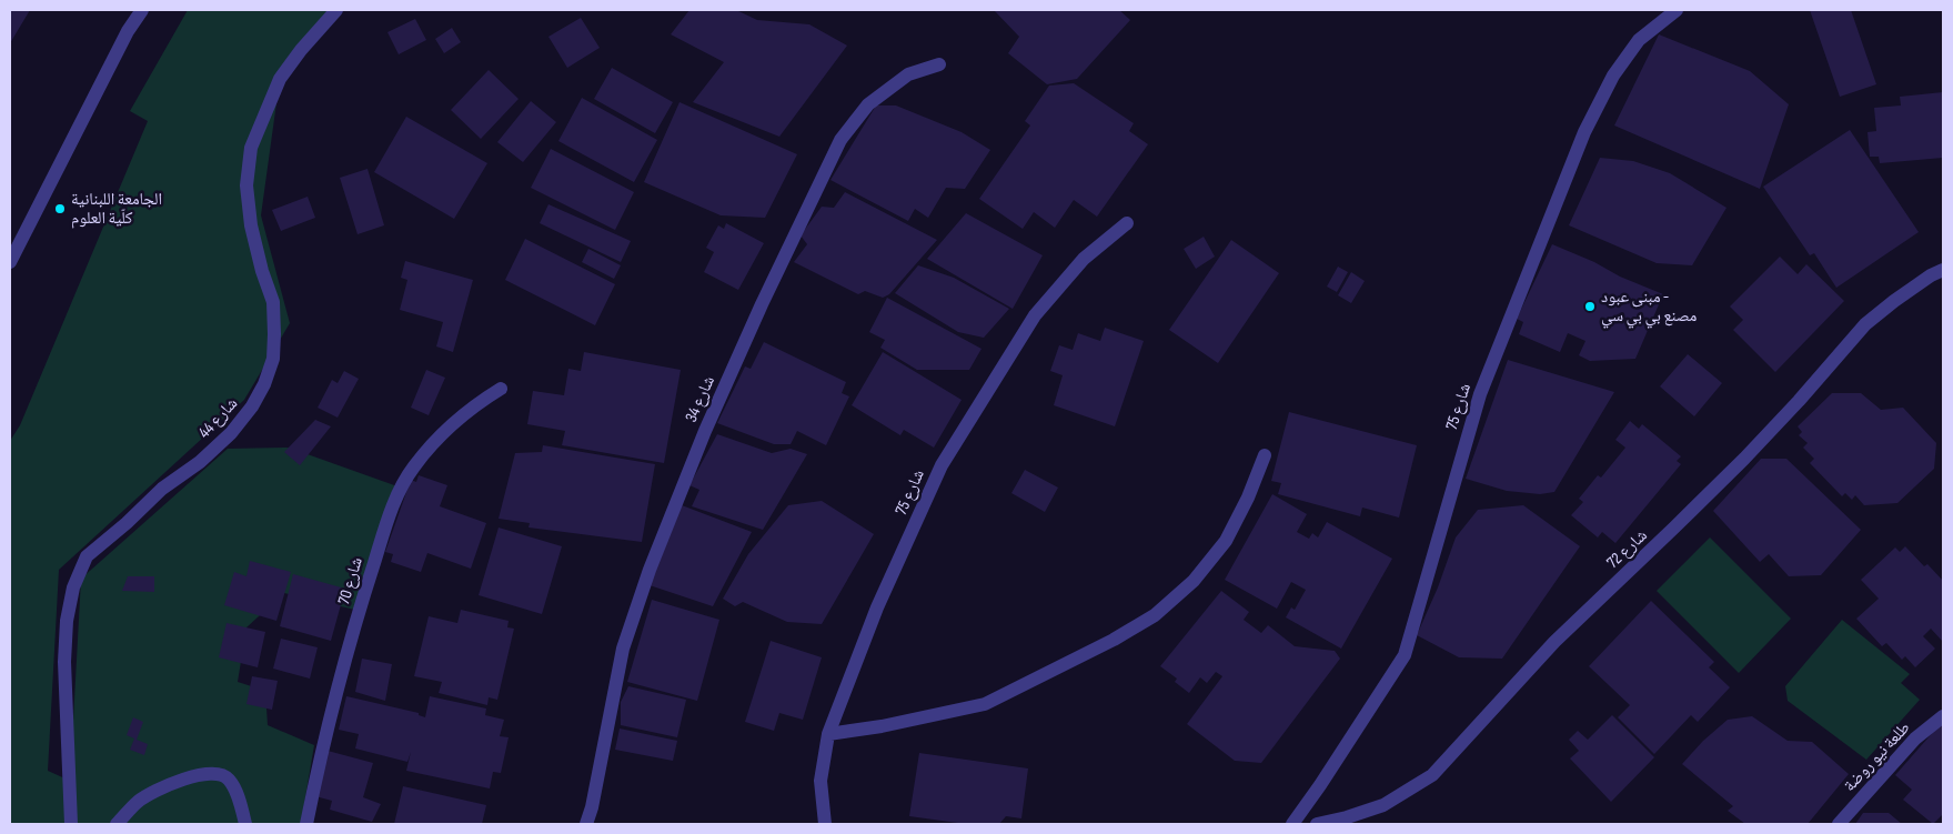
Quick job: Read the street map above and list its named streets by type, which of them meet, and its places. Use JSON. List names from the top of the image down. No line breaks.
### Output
{"streets":{"street":["شارع 34","شارع 75","شارع 44","شارع 72","شارع 70","طلعة نيو روضة"]},"places":["الجامعة اللبنانية كلّية العلوم","مبنى عبود - مصنع بي بي سي"]}
